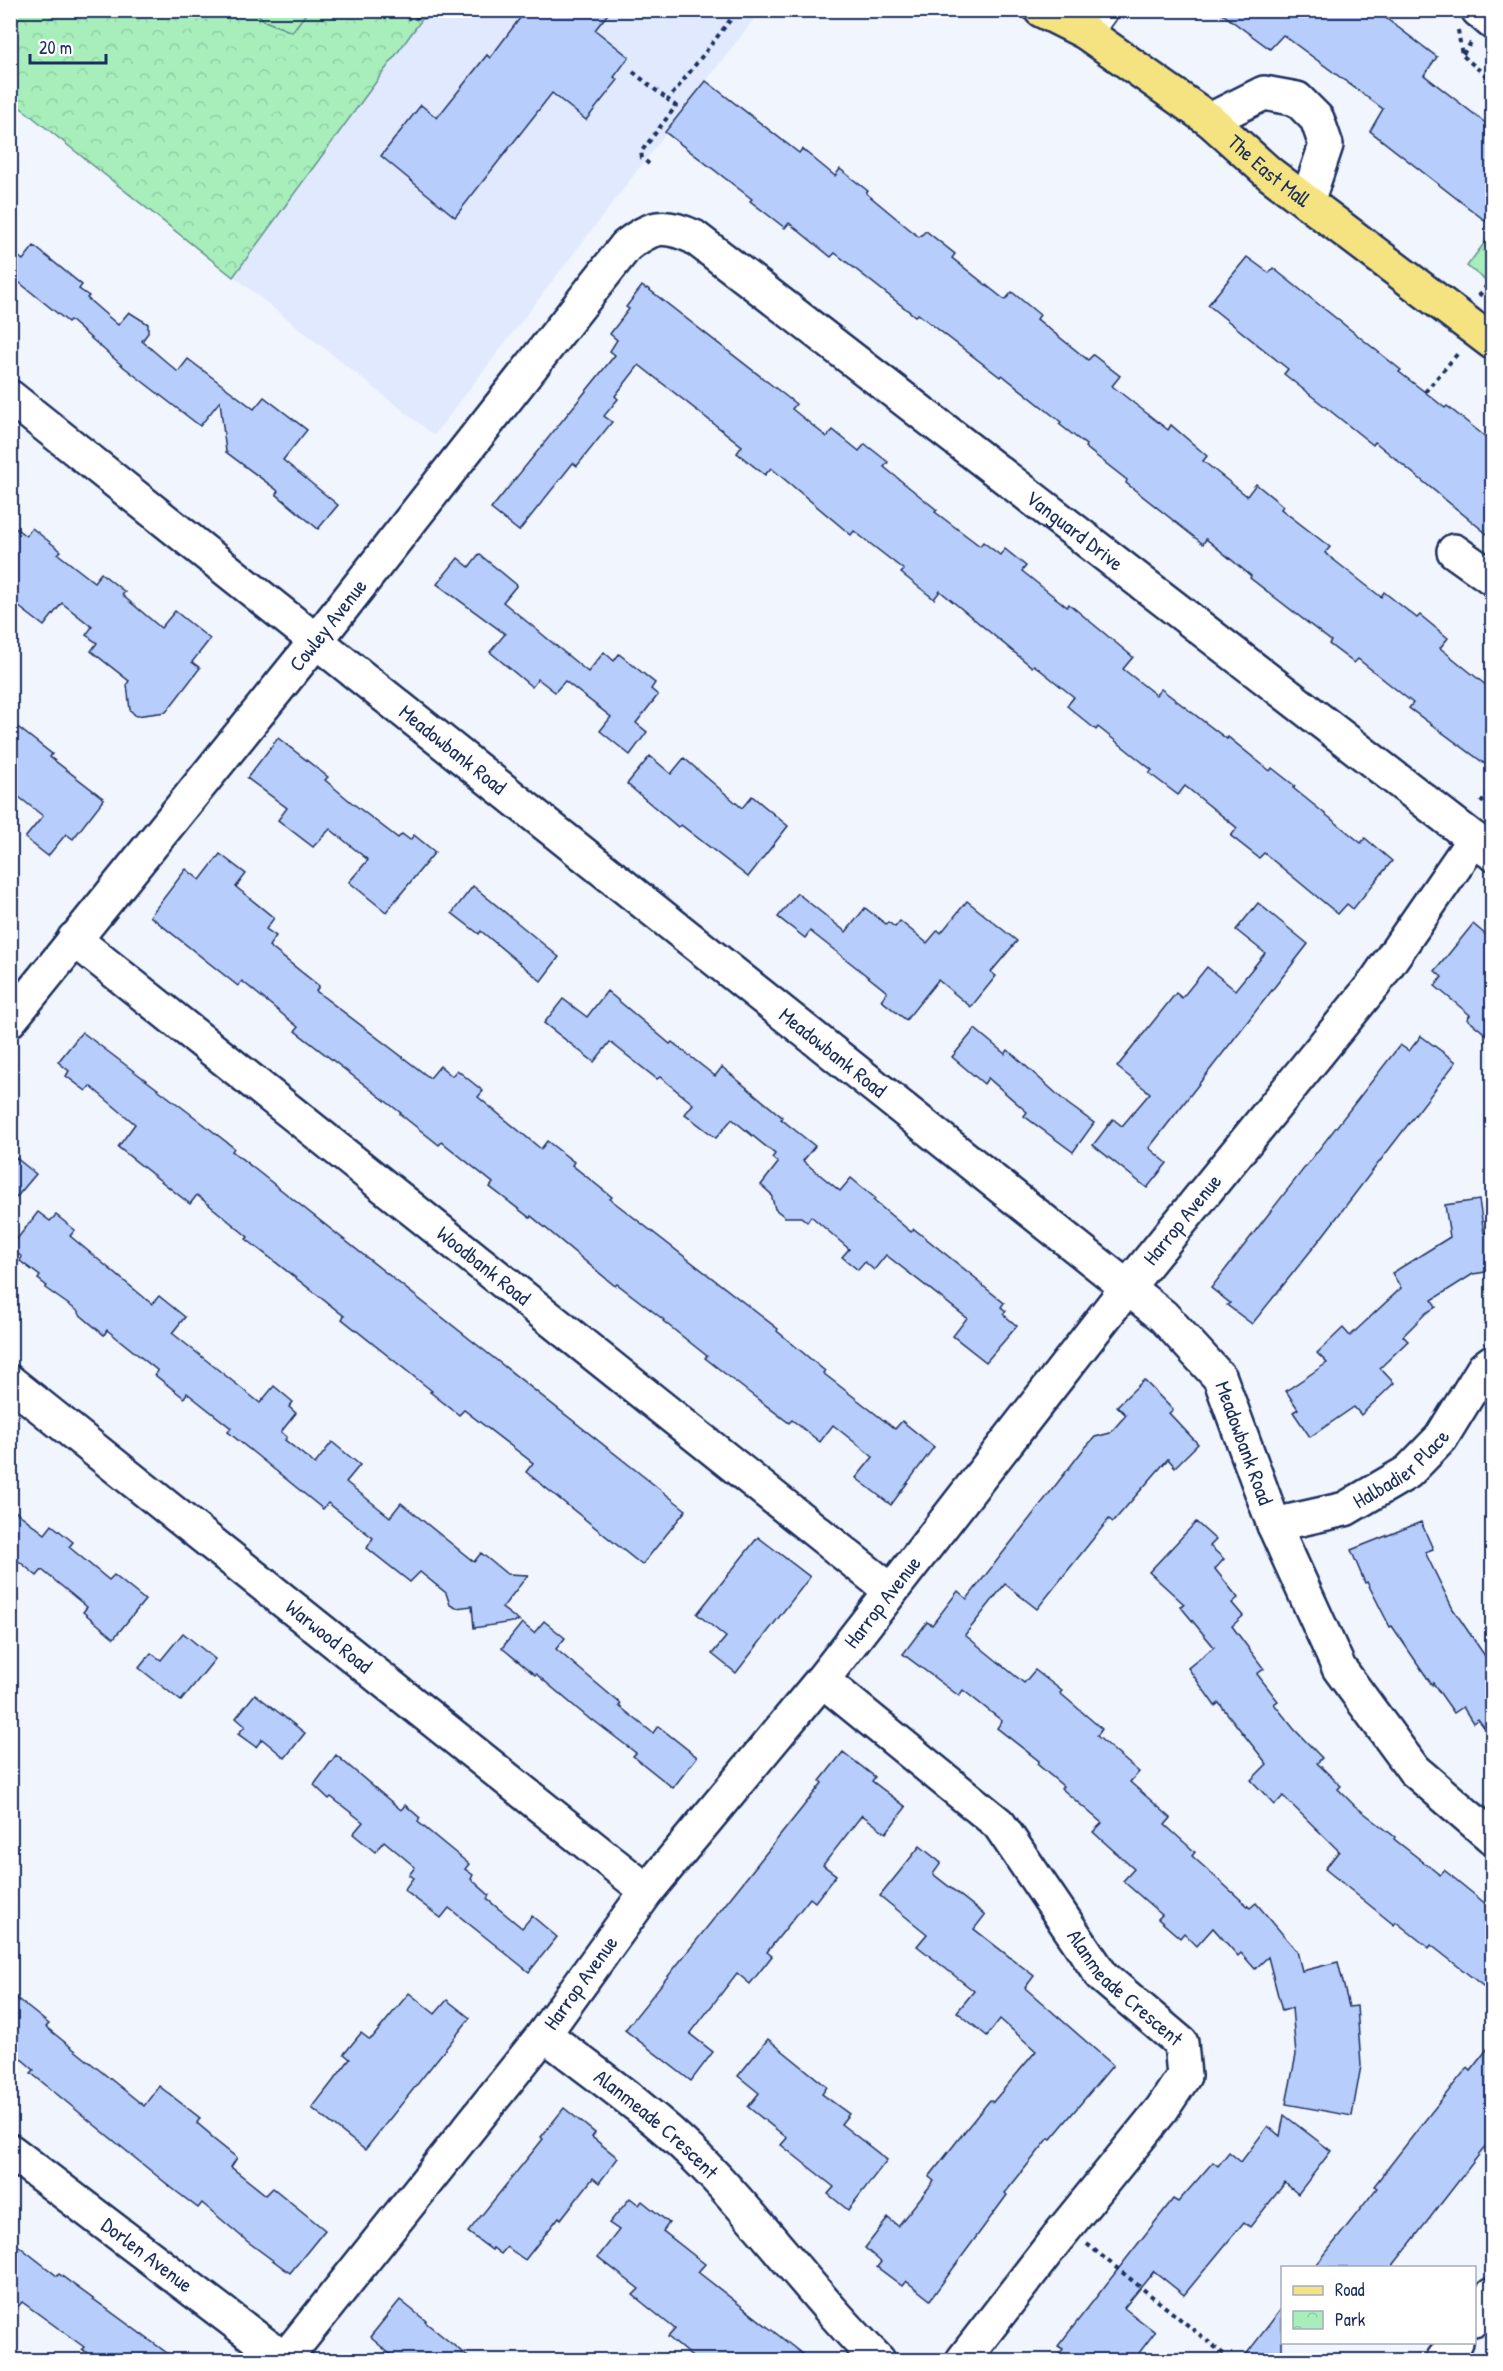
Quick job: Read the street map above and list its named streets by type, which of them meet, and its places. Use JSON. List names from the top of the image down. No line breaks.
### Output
{"streets":{"main road":["The East Mall"],"street":["Vanguard Drive","Cowley Avenue","Meadowbank Road","Harrop Avenue","Woodbank Road","Halbadier Place","Warwood Road","Alanmeade Crescent","Dorlen Avenue"]},"crossings":[["Vanguard Drive","Cowley Avenue"],["Vanguard Drive","Harrop Avenue"],["Cowley Avenue","Meadowbank Road"],["Cowley Avenue","Woodbank Road"],["Meadowbank Road","Harrop Avenue"],["Meadowbank Road","Halbadier Place"],["Harrop Avenue","Woodbank Road"],["Harrop Avenue","Warwood Road"],["Harrop Avenue","Alanmeade Crescent"],["Harrop Avenue","Dorlen Avenue"]],"legend":["Road","Park"],"scale_bar":"20 m"}
